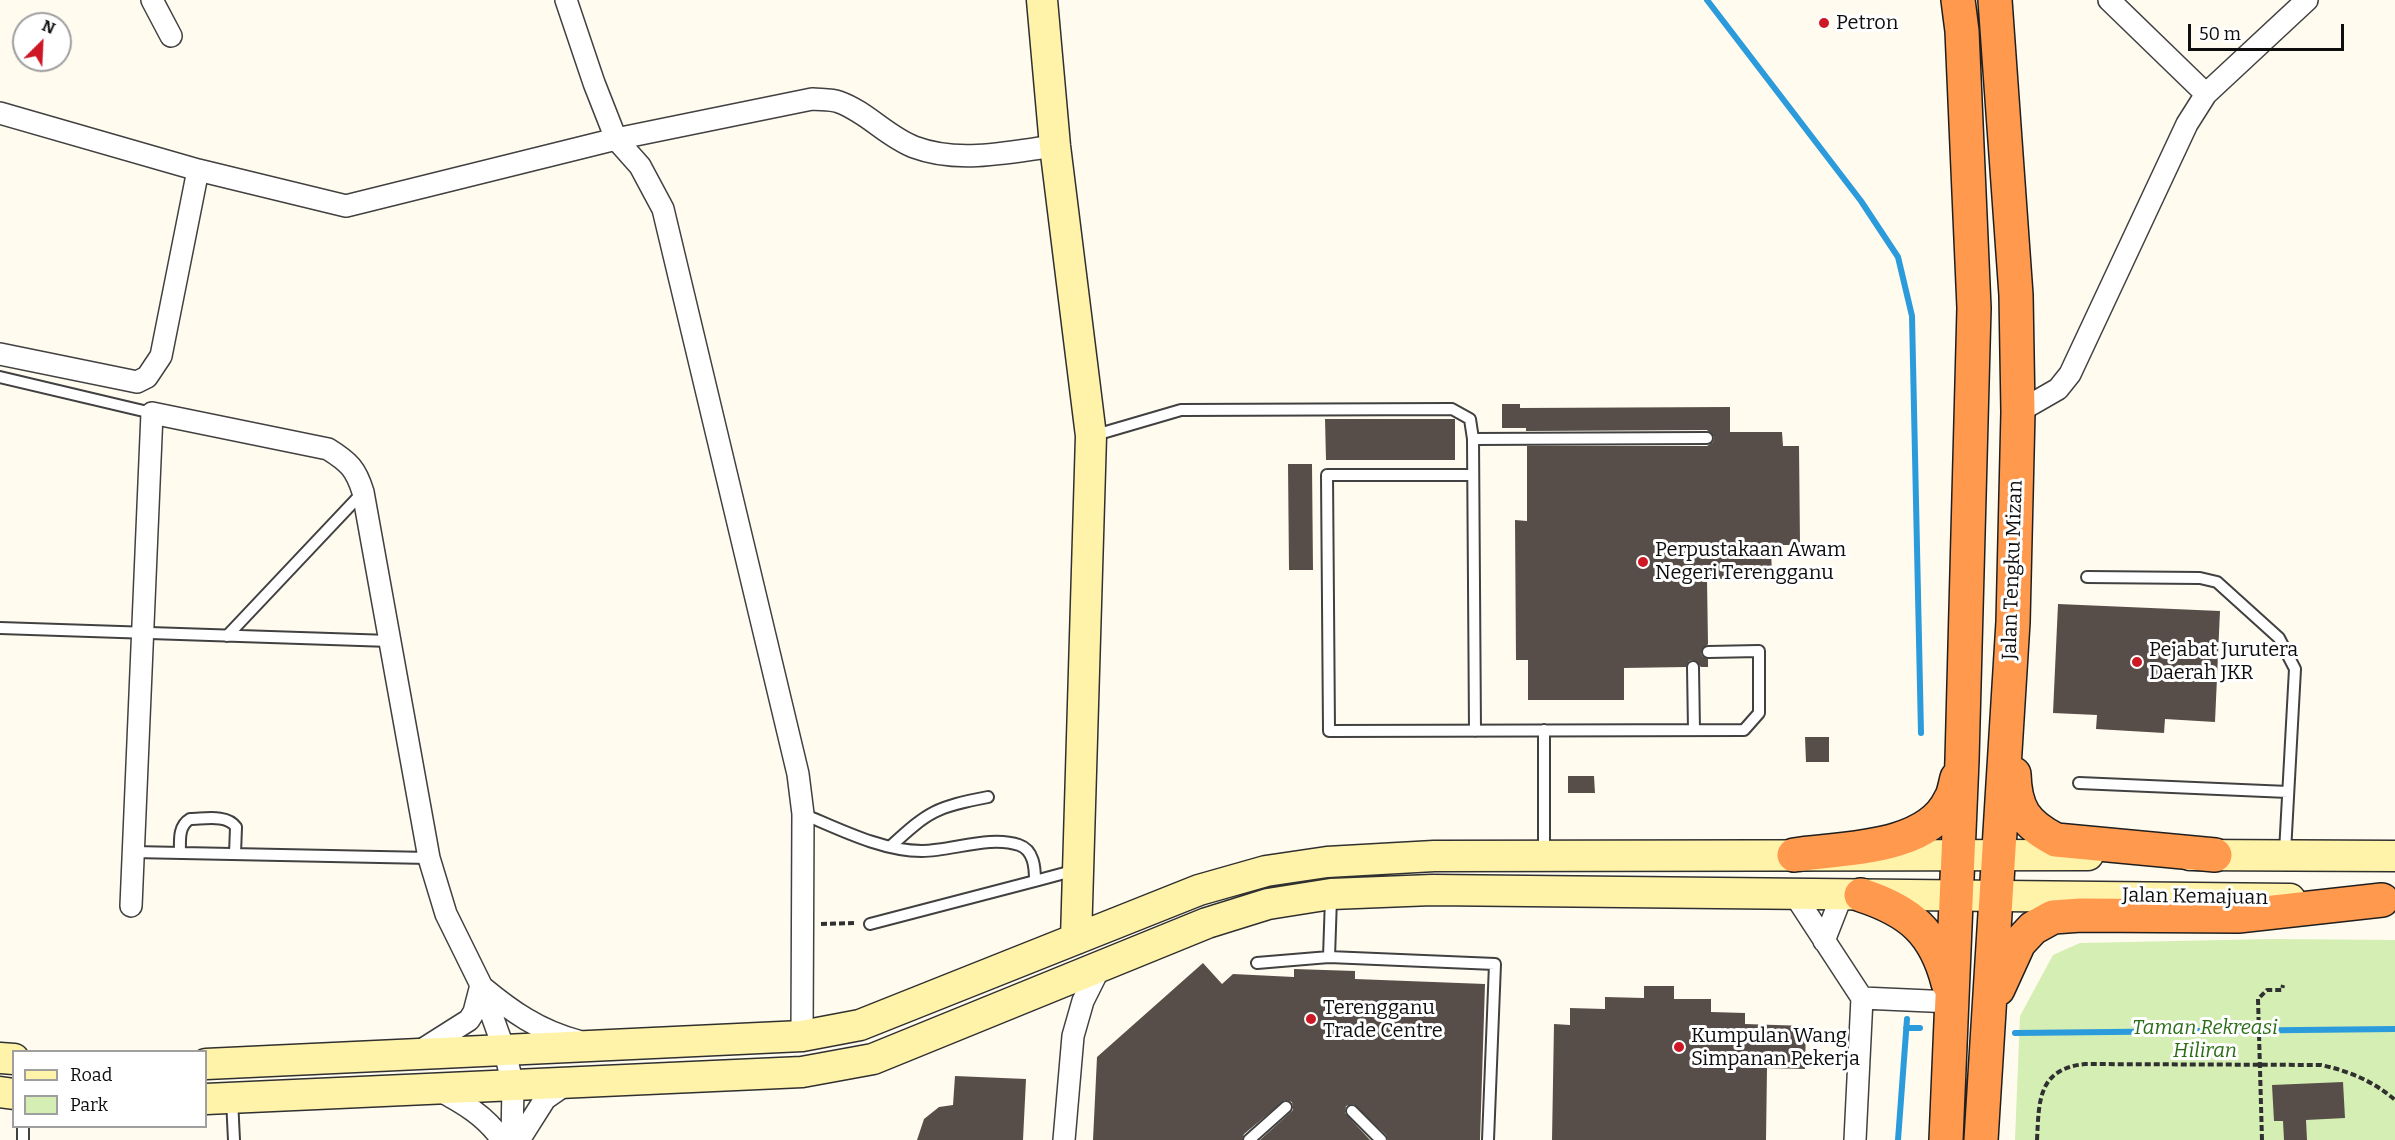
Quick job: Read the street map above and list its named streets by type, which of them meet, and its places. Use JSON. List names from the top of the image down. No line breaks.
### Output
{"streets":{"highway":["Jalan Tengku Mizan"],"main road":["Jalan Kemajuan"]},"crossings":[["Jalan Tengku Mizan","Jalan Kemajuan"]],"parks":["Taman Rekreasi Hiliran"],"places":["Petron","Perpustakaan Awam Negeri Terengganu","Pejabat Jurutera Daerah JKR","Terengganu Trade Centre","Kumpulan Wang Simpanan Pekerja"],"legend":["Road","Park"],"scale_bar":"50 m","north":"top right"}
